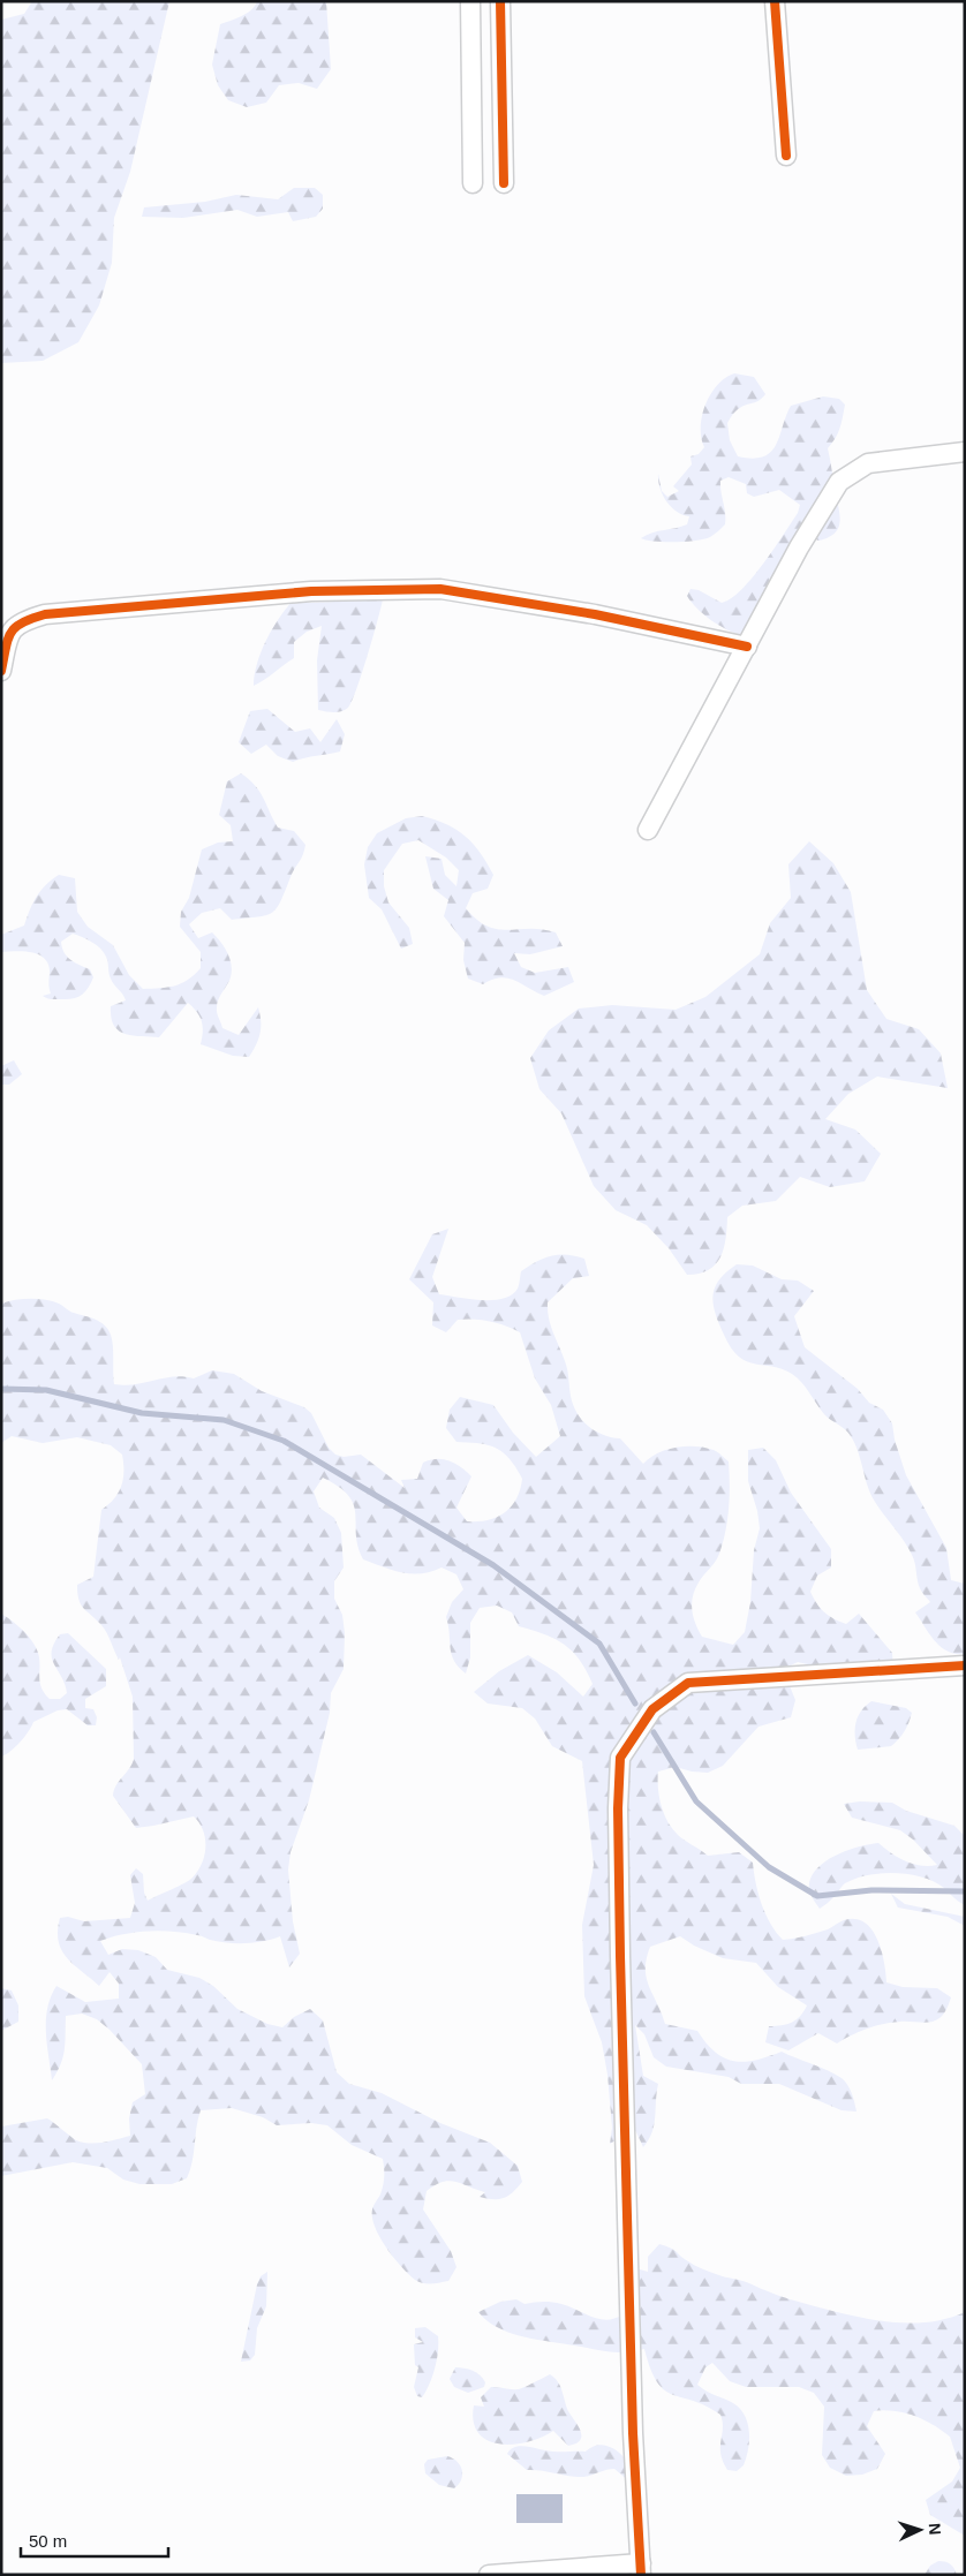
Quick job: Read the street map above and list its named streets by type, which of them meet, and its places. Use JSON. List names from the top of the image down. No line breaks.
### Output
{"scale_bar":"50 m","north":"right"}
